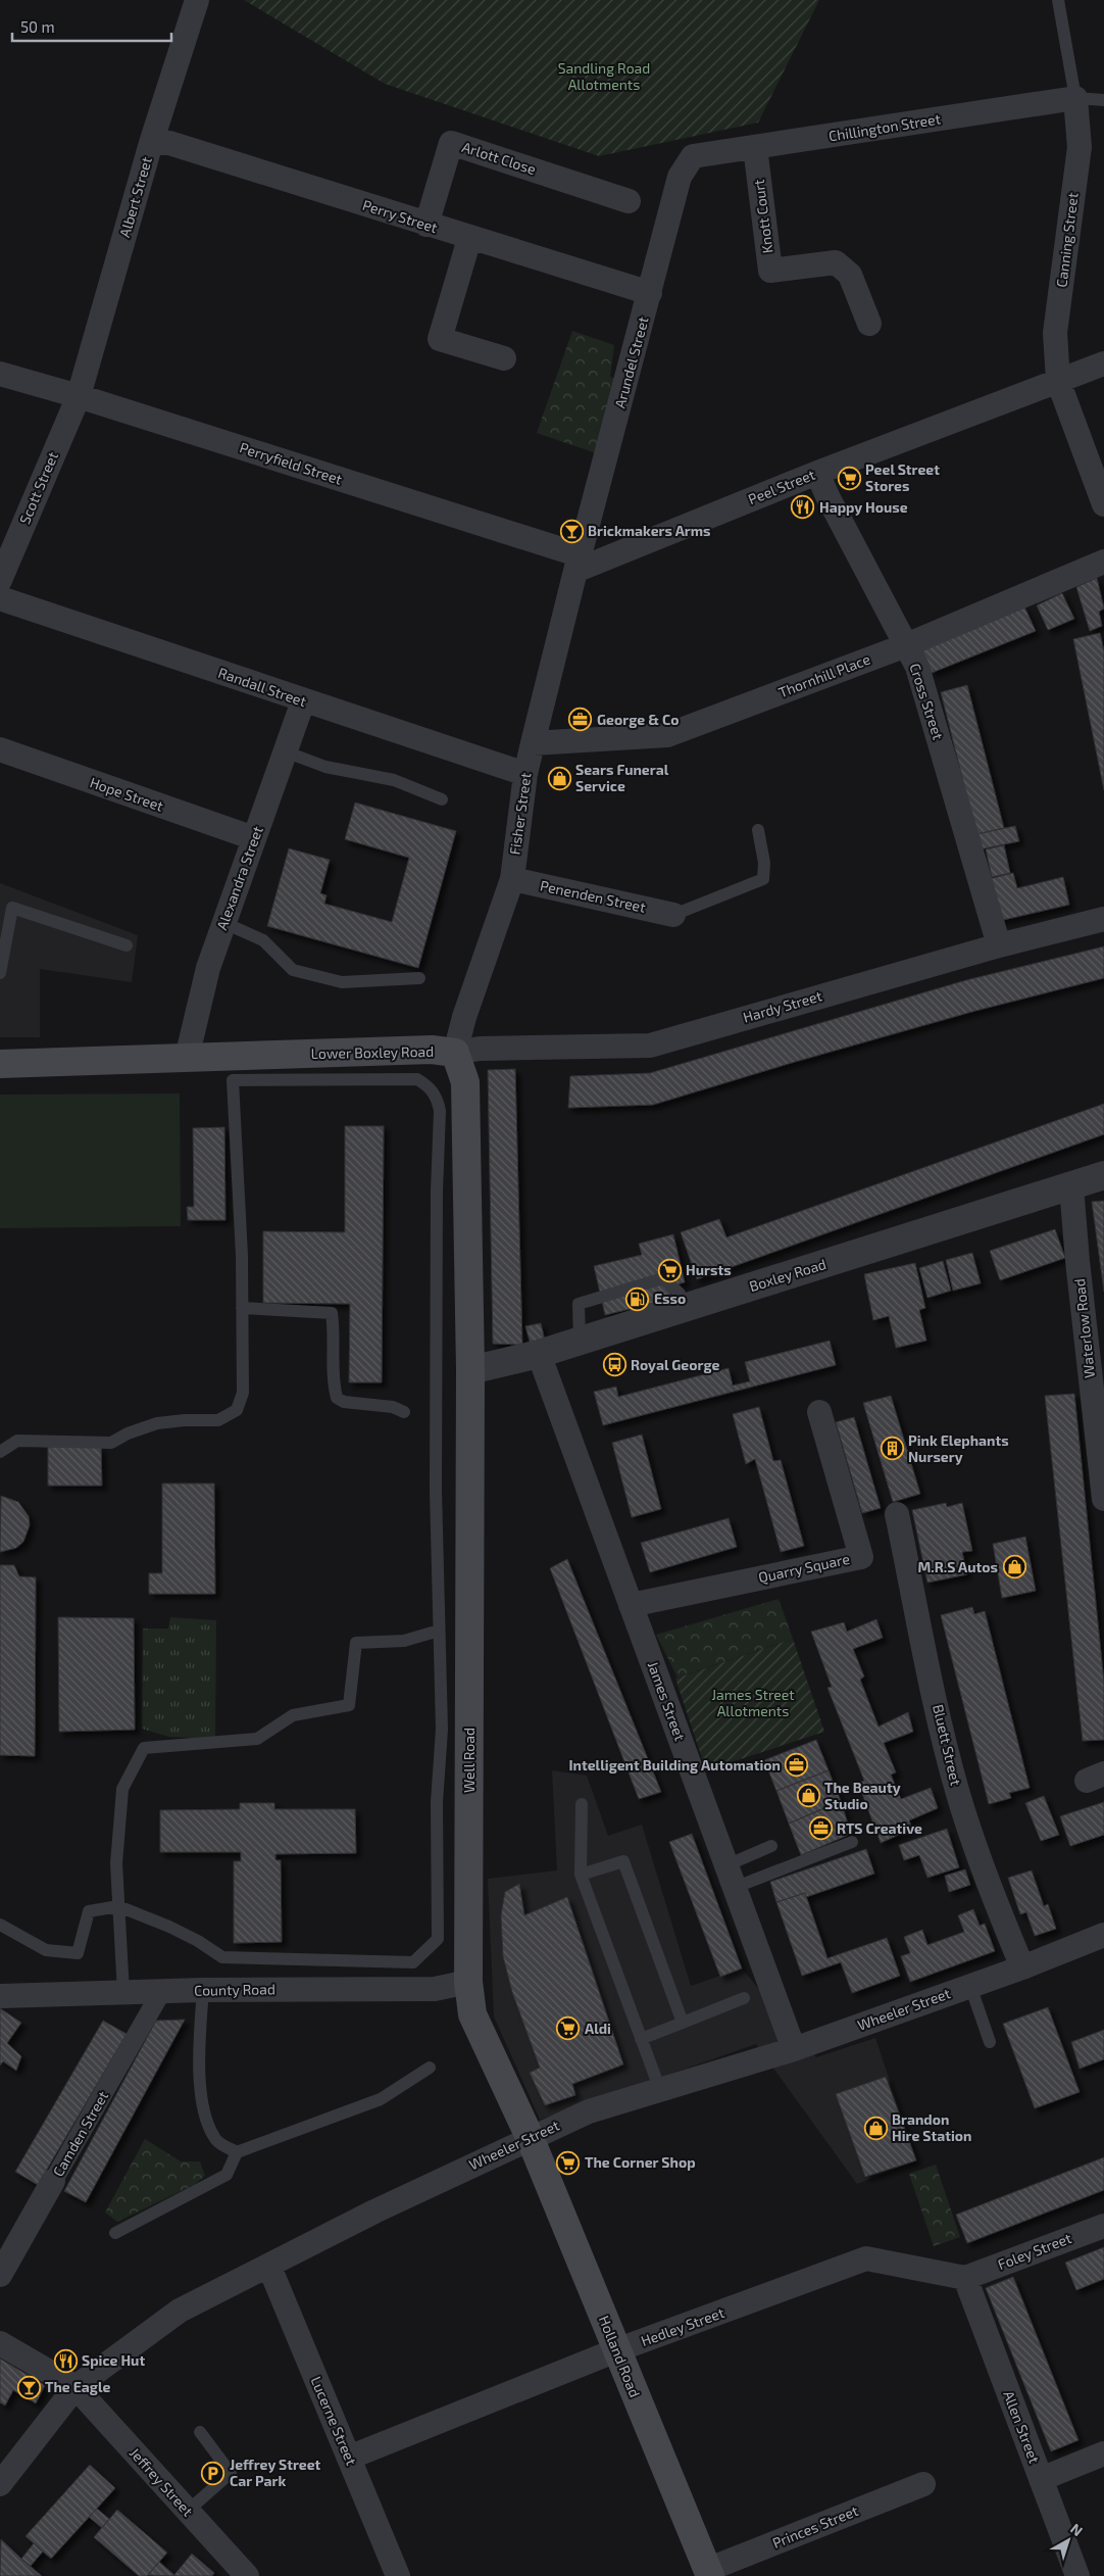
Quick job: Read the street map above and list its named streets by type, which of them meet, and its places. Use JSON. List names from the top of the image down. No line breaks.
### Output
{"streets":{"main road":["Lower Boxley Road","Well Road","Holland Road"],"street":["Chillington Street","Arlott Close","Albert Street","Perry Street","Knott Court","Canning Street","Arundel Street","Perryfield Street","Peel Street","Scott Street","Thornhill Place","Randall Street","Cross Street","Hope Street","Fisher Street","Alexandra Street","Penenden Street","Hardy Street","Boxley Road","Waterlow Road","Quarry Square","James Street","Bluett Street","County Road","Wheeler Street","Camden Street","Foley Street","Hedley Street","Lucerne Street","Allen Street","Jeffrey Street","Princes Street"]},"crossings":[["Chillington Street","Knott Court"],["Chillington Street","Canning Street"],["Chillington Street","Arundel Street"],["Arlott Close","Perry Street"],["Albert Street","Perry Street"],["Albert Street","Perryfield Street"],["Albert Street","Scott Street"],["Perry Street","Arundel Street"],["Canning Street","Peel Street"],["Arundel Street","Perryfield Street"],["Arundel Street","Peel Street"],["Arundel Street","Fisher Street"],["Perryfield Street","Peel Street"],["Perryfield Street","Scott Street"],["Perryfield Street","Fisher Street"],["Peel Street","Cross Street"],["Peel Street","Fisher Street"],["Thornhill Place","Cross Street"],["Thornhill Place","Fisher Street"],["Randall Street","Fisher Street"],["Randall Street","Alexandra Street"],["Cross Street","Hardy Street"],["Hope Street","Alexandra Street"],["Fisher Street","Penenden Street"],["Fisher Street","Hardy Street"],["Fisher Street","Lower Boxley Road"],["Alexandra Street","Lower Boxley Road"],["Hardy Street","Lower Boxley Road"],["Lower Boxley Road","Boxley Road"],["Lower Boxley Road","Well Road"],["Boxley Road","Waterlow Road"],["Boxley Road","James Street"],["Boxley Road","Well Road"],["Quarry Square","James Street"],["James Street","Wheeler Street"],["Bluett Street","Wheeler Street"],["Well Road","County Road"],["Well Road","Wheeler Street"],["Well Road","Holland Road"],["County Road","Camden Street"],["Wheeler Street","Holland Road"],["Wheeler Street","Lucerne Street"],["Wheeler Street","Jeffrey Street"],["Foley Street","Hedley Street"],["Foley Street","Allen Street"],["Hedley Street","Holland Road"],["Hedley Street","Lucerne Street"],["Hedley Street","Allen Street"],["Holland Road","Princes Street"]],"parks":["Sandling Road Allotments","James Street Allotments"],"places":{"supermarket":["Peel Street Stores","Hursts","Aldi","The Corner Shop"],"restaurant":["Happy House","Spice Hut"],"bar":["Brickmakers Arms","The Eagle"],"office":["George & Co","Intelligent Building Automation","RTS Creative"],"shop":["Sears Funeral Service","M.R.S Autos","The Beauty Studio","Brandon Hire Station"],"fuel station":["Esso"],"bus stop":["Royal George"],"building":["Pink Elephants Nursery"],"parking":["Jeffrey Street Car Park"]},"scale_bar":"50 m","north":"top right"}
